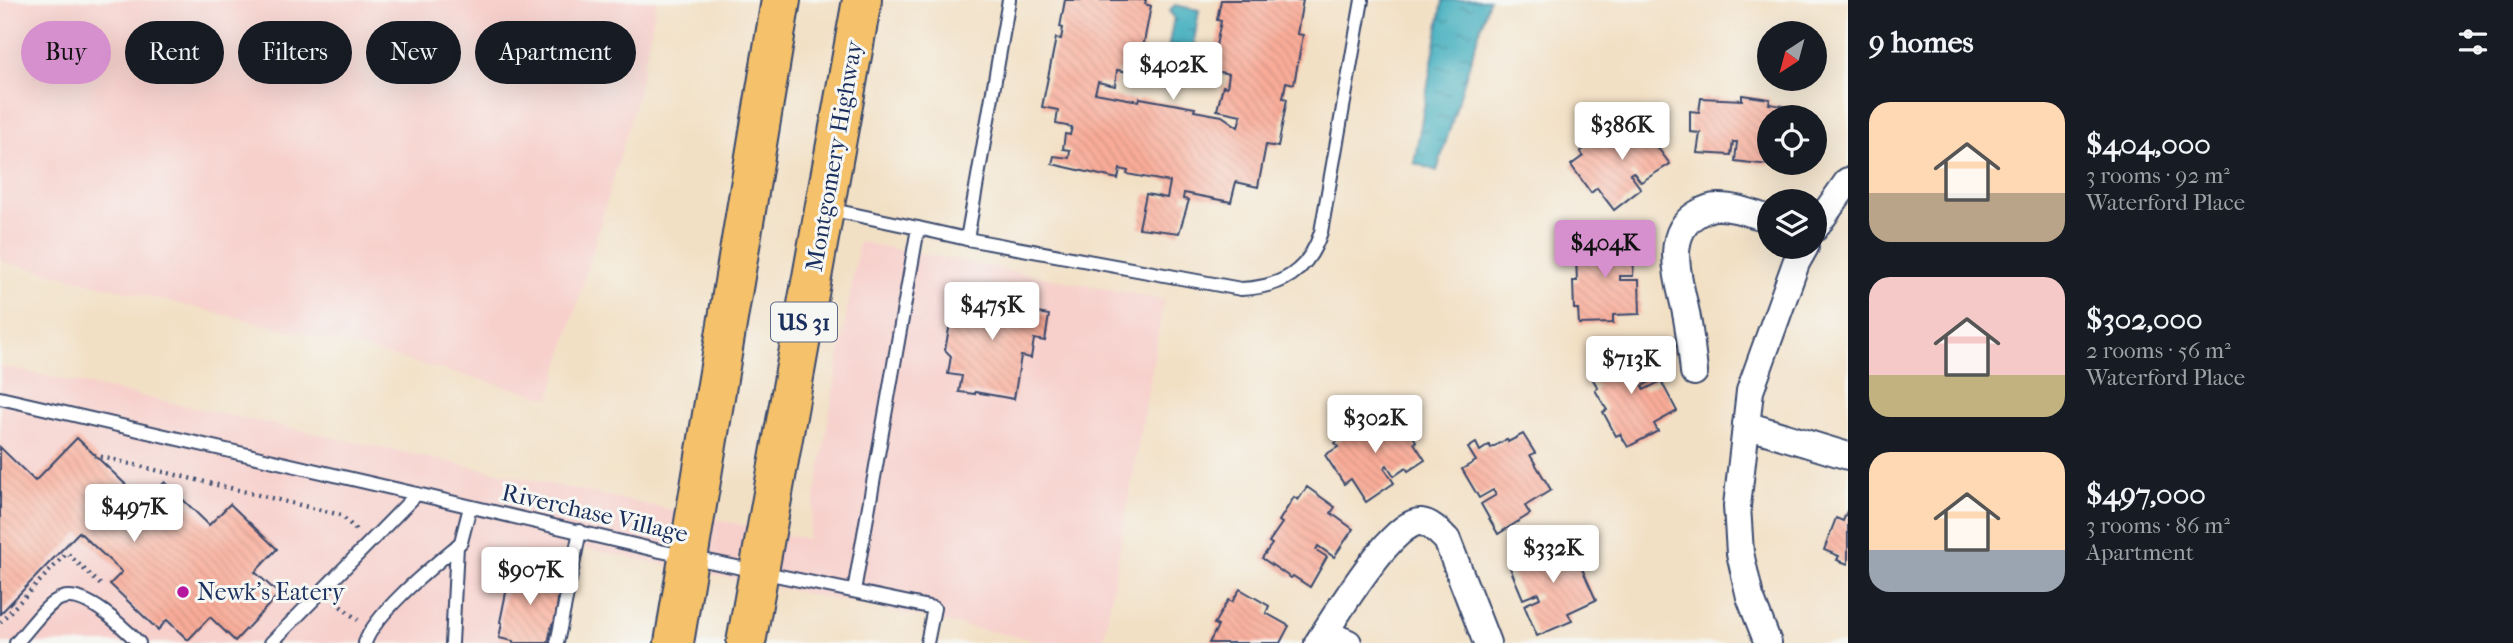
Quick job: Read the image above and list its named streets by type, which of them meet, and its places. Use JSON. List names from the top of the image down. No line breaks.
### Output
{"streets":{"main road":["Montgomery Highway","US 31"],"lane":["Riverchase Village"]},"crossings":[["Montgomery Highway","Riverchase Village"]],"places":["Newk's Eatery"],"north":"bottom left","page":{"heading":"9 homes","chip":["Buy","Rent","Filters","New","Apartment"],"price":["$402K","$386K","$404K","$475K","$713K","$302K","$497K","$332K","$907K"],"list":[{"name":"$404,000","note":"3 rooms · 92 m² · Waterford Place"},{"name":"$302,000","note":"2 rooms · 56 m² · Waterford Place"},{"name":"$497,000","note":"3 rooms · 86 m² · Apartment"}]}}
